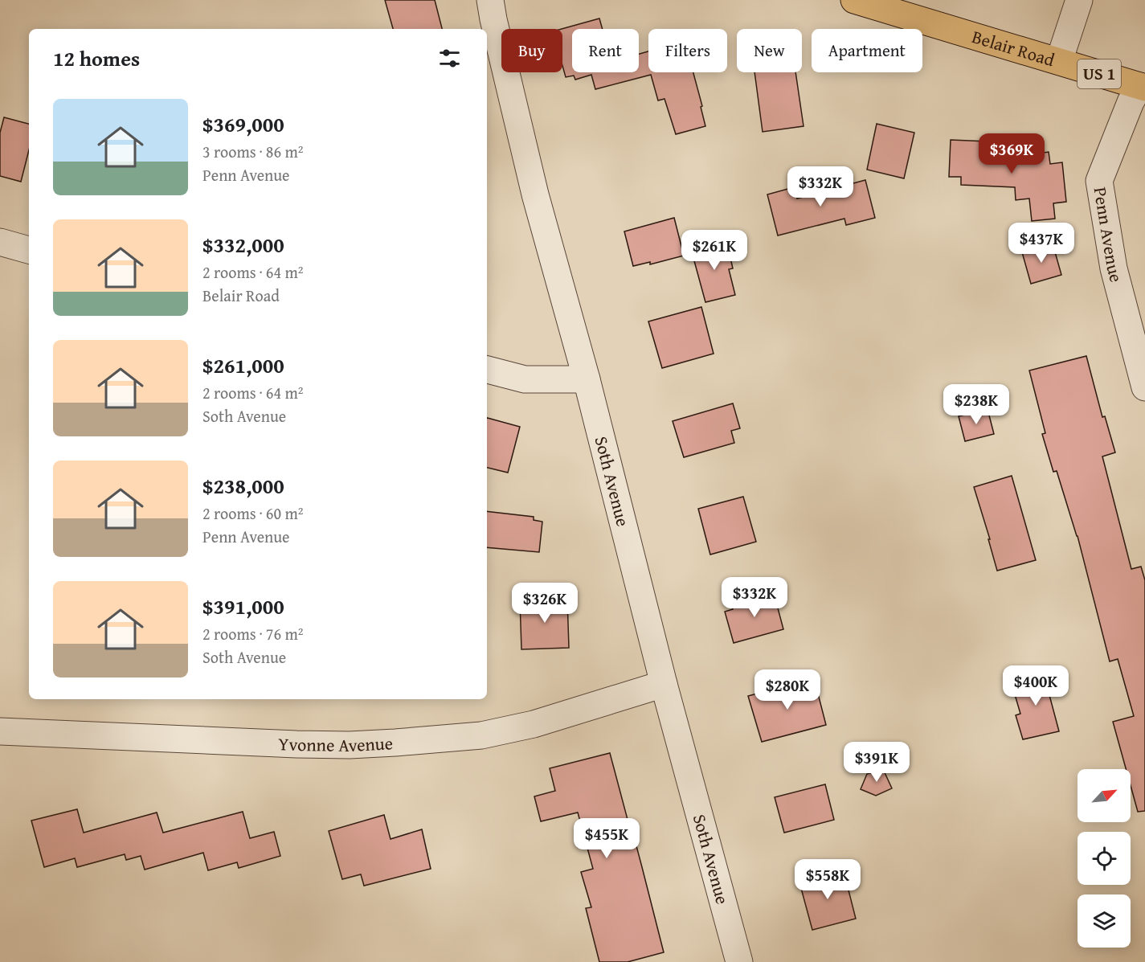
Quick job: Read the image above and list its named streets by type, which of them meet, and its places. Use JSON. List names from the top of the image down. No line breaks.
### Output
{"streets":{"highway":["Belair Road","US 1"],"street":["Penn Avenue","Soth Avenue","Yvonne Avenue"]},"crossings":[["Belair Road","Penn Avenue"],["Soth Avenue","Yvonne Avenue"]],"north":"top right","page":{"chip":["Buy","Rent","Filters","New","Apartment"],"heading":"12 homes","list":[{"name":"$369,000","note":"3 rooms · 86 m² · Penn Avenue"},{"name":"$332,000","note":"2 rooms · 64 m² · Belair Road"},{"name":"$261,000","note":"2 rooms · 64 m² · Soth Avenue"},{"name":"$238,000","note":"2 rooms · 60 m² · Penn Avenue"},{"name":"$391,000","note":"2 rooms · 76 m² · Soth Avenue"}],"price":["$369K","$332K","$437K","$261K","$238K","$332K","$326K","$400K","$280K","$391K","$455K","$558K"]}}
